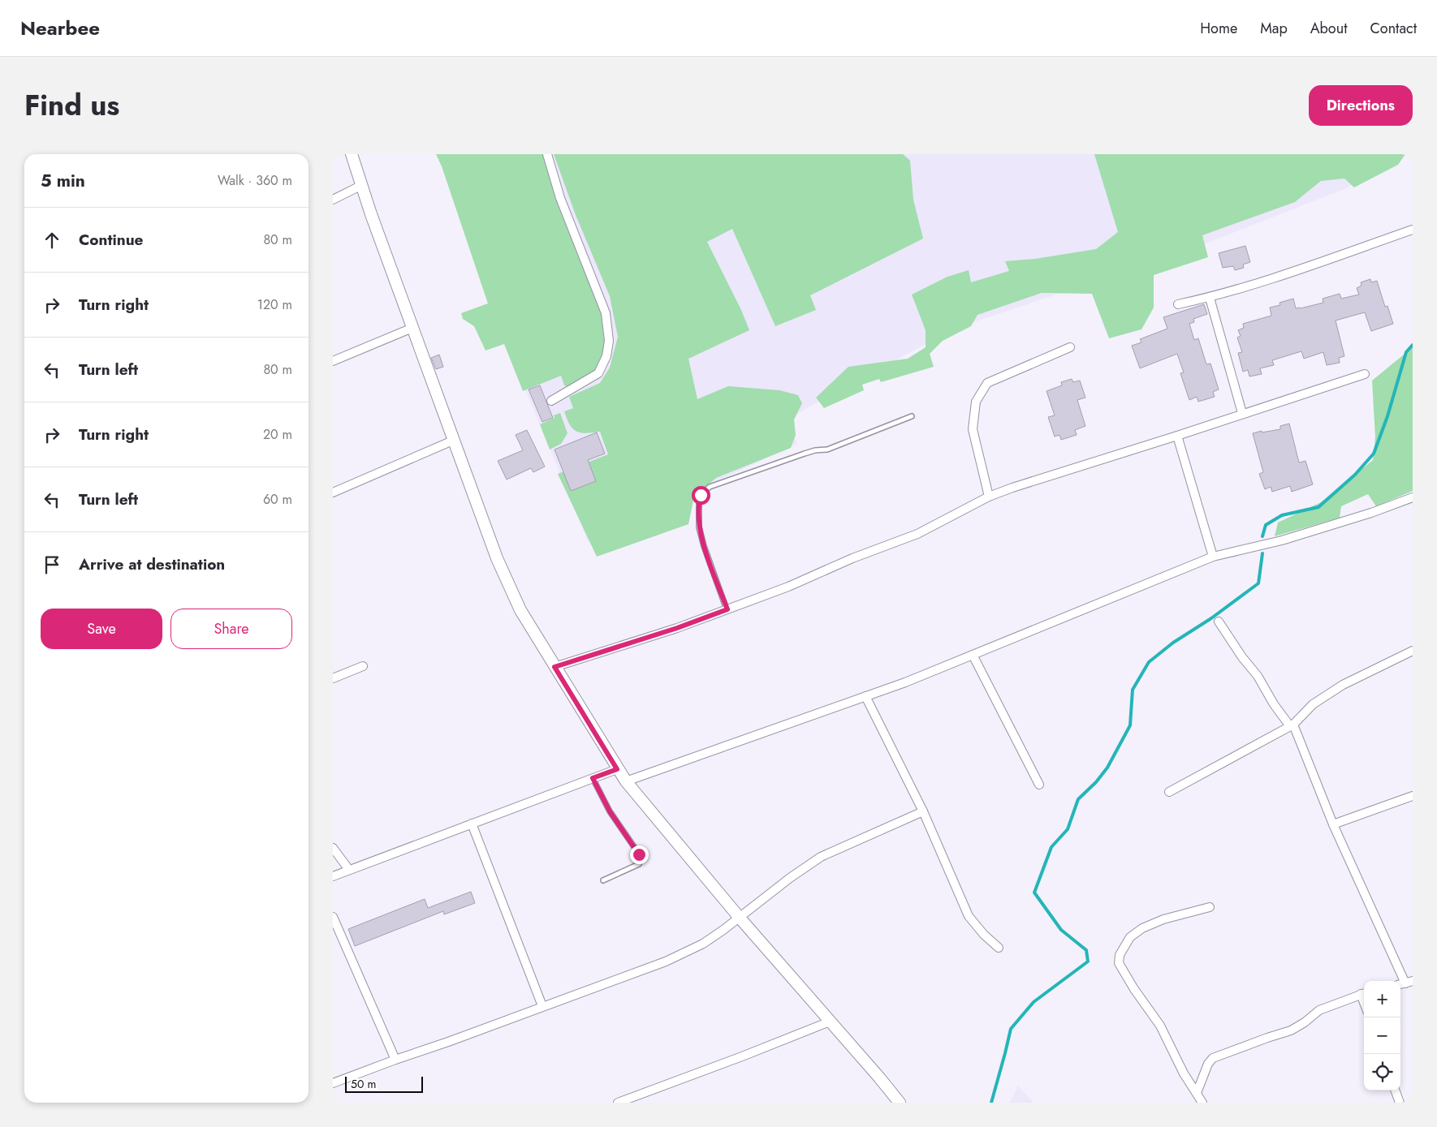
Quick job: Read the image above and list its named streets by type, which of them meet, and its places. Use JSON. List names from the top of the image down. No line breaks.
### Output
{"scale_bar":"50 m","page":{"header":"Nearbee","nav":["Home","Map","About","Contact"],"title":"Find us","buttons":["Directions",["Save","Share"]],"heading":["5 min","Walk · 360 m"],"list":[["Continue","80 m"],["Turn right","120 m"],["Turn left","80 m"],["Turn right","20 m"],["Turn left","60 m"],"Arrive at destination"],"map_buttons":["+","−"],"scale":"50 m"}}
